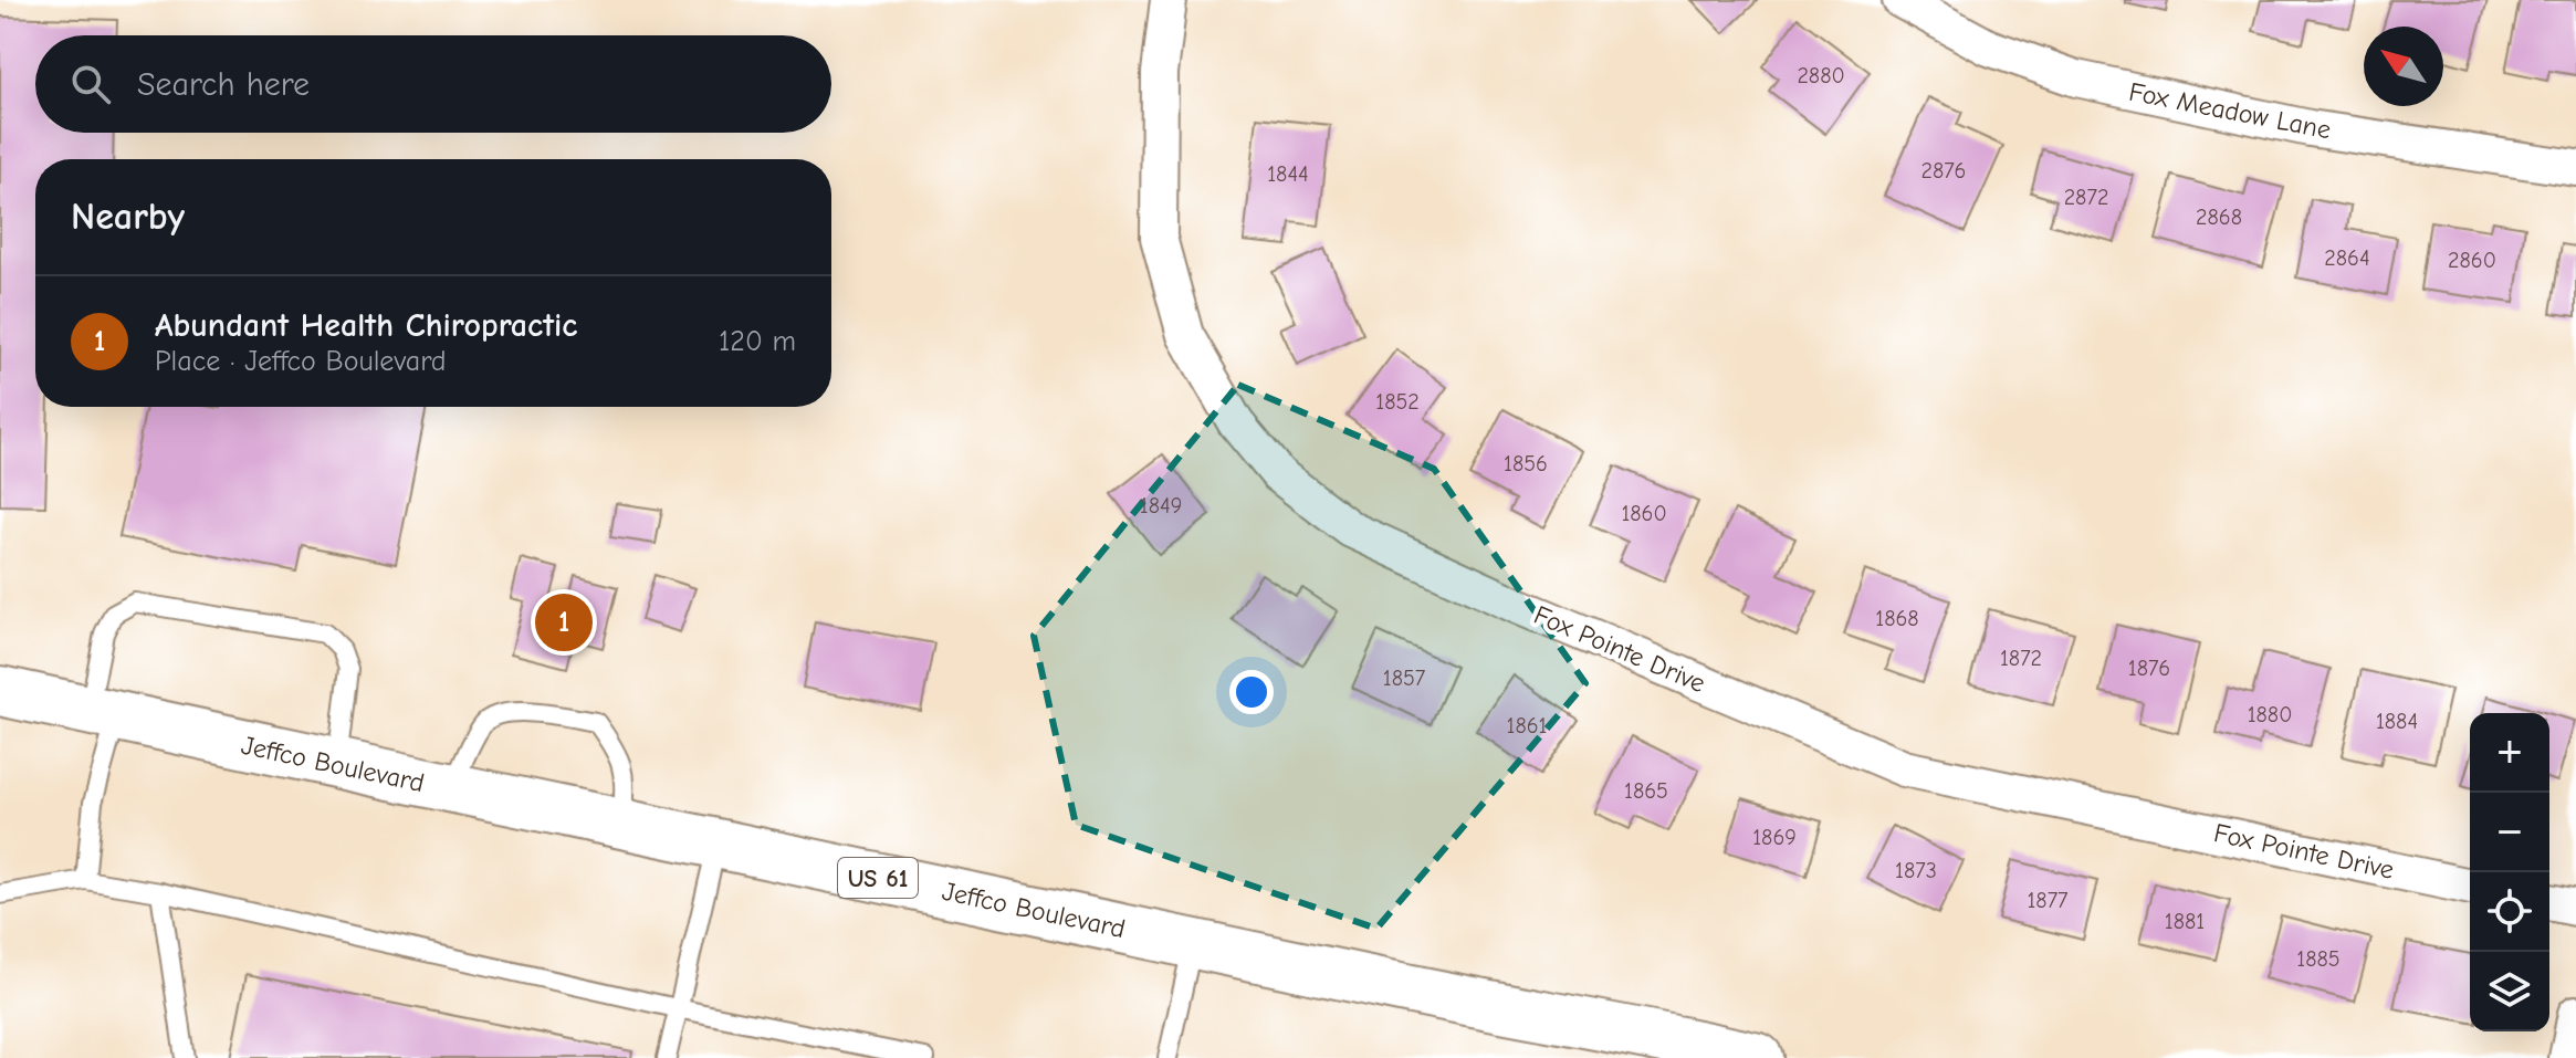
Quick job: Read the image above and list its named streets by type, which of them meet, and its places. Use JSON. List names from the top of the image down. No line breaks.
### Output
{"streets":{"main road":["Jeffco Boulevard","US 61"],"street":["Fox Meadow Lane","Fox Pointe Drive"]},"house_numbers":["2880","2876","1844","2872","2868","2864","2860","1852","1856","1849","1860","1868","1872","1876","1857","1880","1884","1861","1865","1869","1873","1877","1881","1885"],"north":"top left","page":{"search":"Search here","heading":"Nearby","list":[{"mark":"1","name":"Abundant Health Chiropractic","note":"Place · Jeffco Boulevard","value":"120 m"}],"pins":"1","map_buttons":["+","−"]}}
